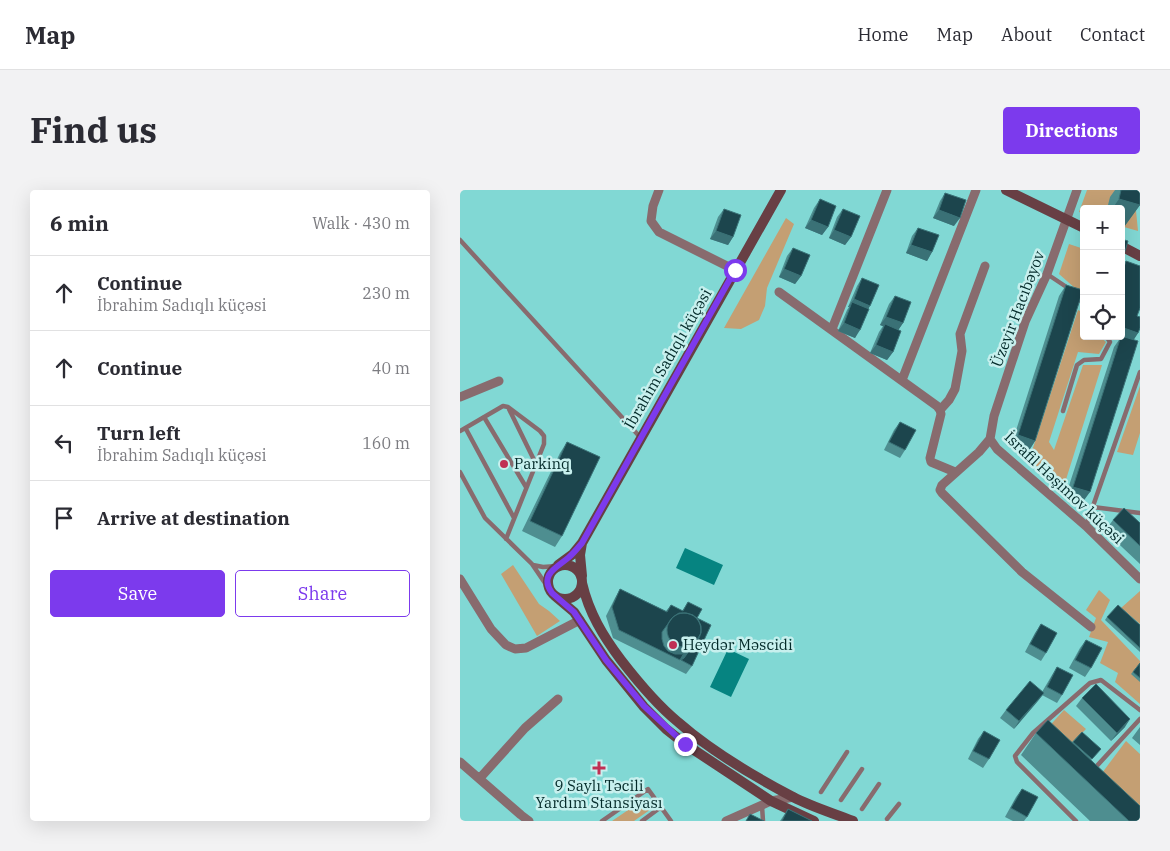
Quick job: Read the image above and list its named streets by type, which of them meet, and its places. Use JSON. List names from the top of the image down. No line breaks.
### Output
{"streets":{"street":["Üzeyir Hacıbəyov","İbrahim Sadıqlı küçəsi","İsrafil Həşimov küçəsi"]},"crossings":[["Üzeyir Hacıbəyov","İsrafil Həşimov küçəsi"]],"places":{"other":["Parkinq","Heydər Məscidi"],"health":["9 Saylı Təcili Yardım Stansiyası"]},"page":{"header":"Map","nav":["Home","Map","About","Contact"],"title":"Find us","buttons":["Directions",["Save","Share"]],"heading":["6 min","Walk · 430 m"],"map_buttons":["+","−"],"list":[["Continue","İbrahim Sadıqlı küçəsi","230 m"],["Continue","40 m"],["Turn left","İbrahim Sadıqlı küçəsi","160 m"],"Arrive at destination"]}}
